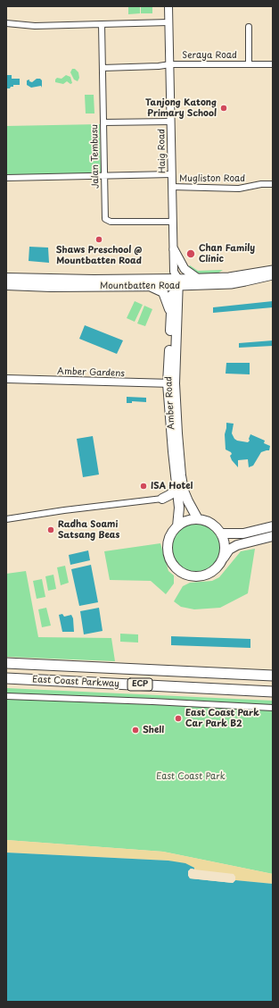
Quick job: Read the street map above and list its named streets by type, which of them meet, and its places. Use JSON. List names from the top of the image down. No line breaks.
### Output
{"streets":{"highway":["East Coast Parkway","ECP"],"main road":["Mountbatten Road","Amber Road"],"street":["Seraya Road","Haig Road","Jalan Tembusu","Mugliston Road","Amber Gardens"]},"crossings":[["Seraya Road","Haig Road"],["Seraya Road","Jalan Tembusu"],["Haig Road","Jalan Tembusu"],["Haig Road","Mugliston Road"],["Haig Road","Mountbatten Road"],["Haig Road","Amber Road"],["Mountbatten Road","Amber Road"],["Amber Gardens","Amber Road"]],"parks":["East Coast Park"],"places":["Tanjong Katong Primary School","Shaws Preschool @ Mountbatten Road","Chan Family Clinic","ISA Hotel","Radha Soami Satsang Beas","East Coast Park Car Park B2","Shell"]}
